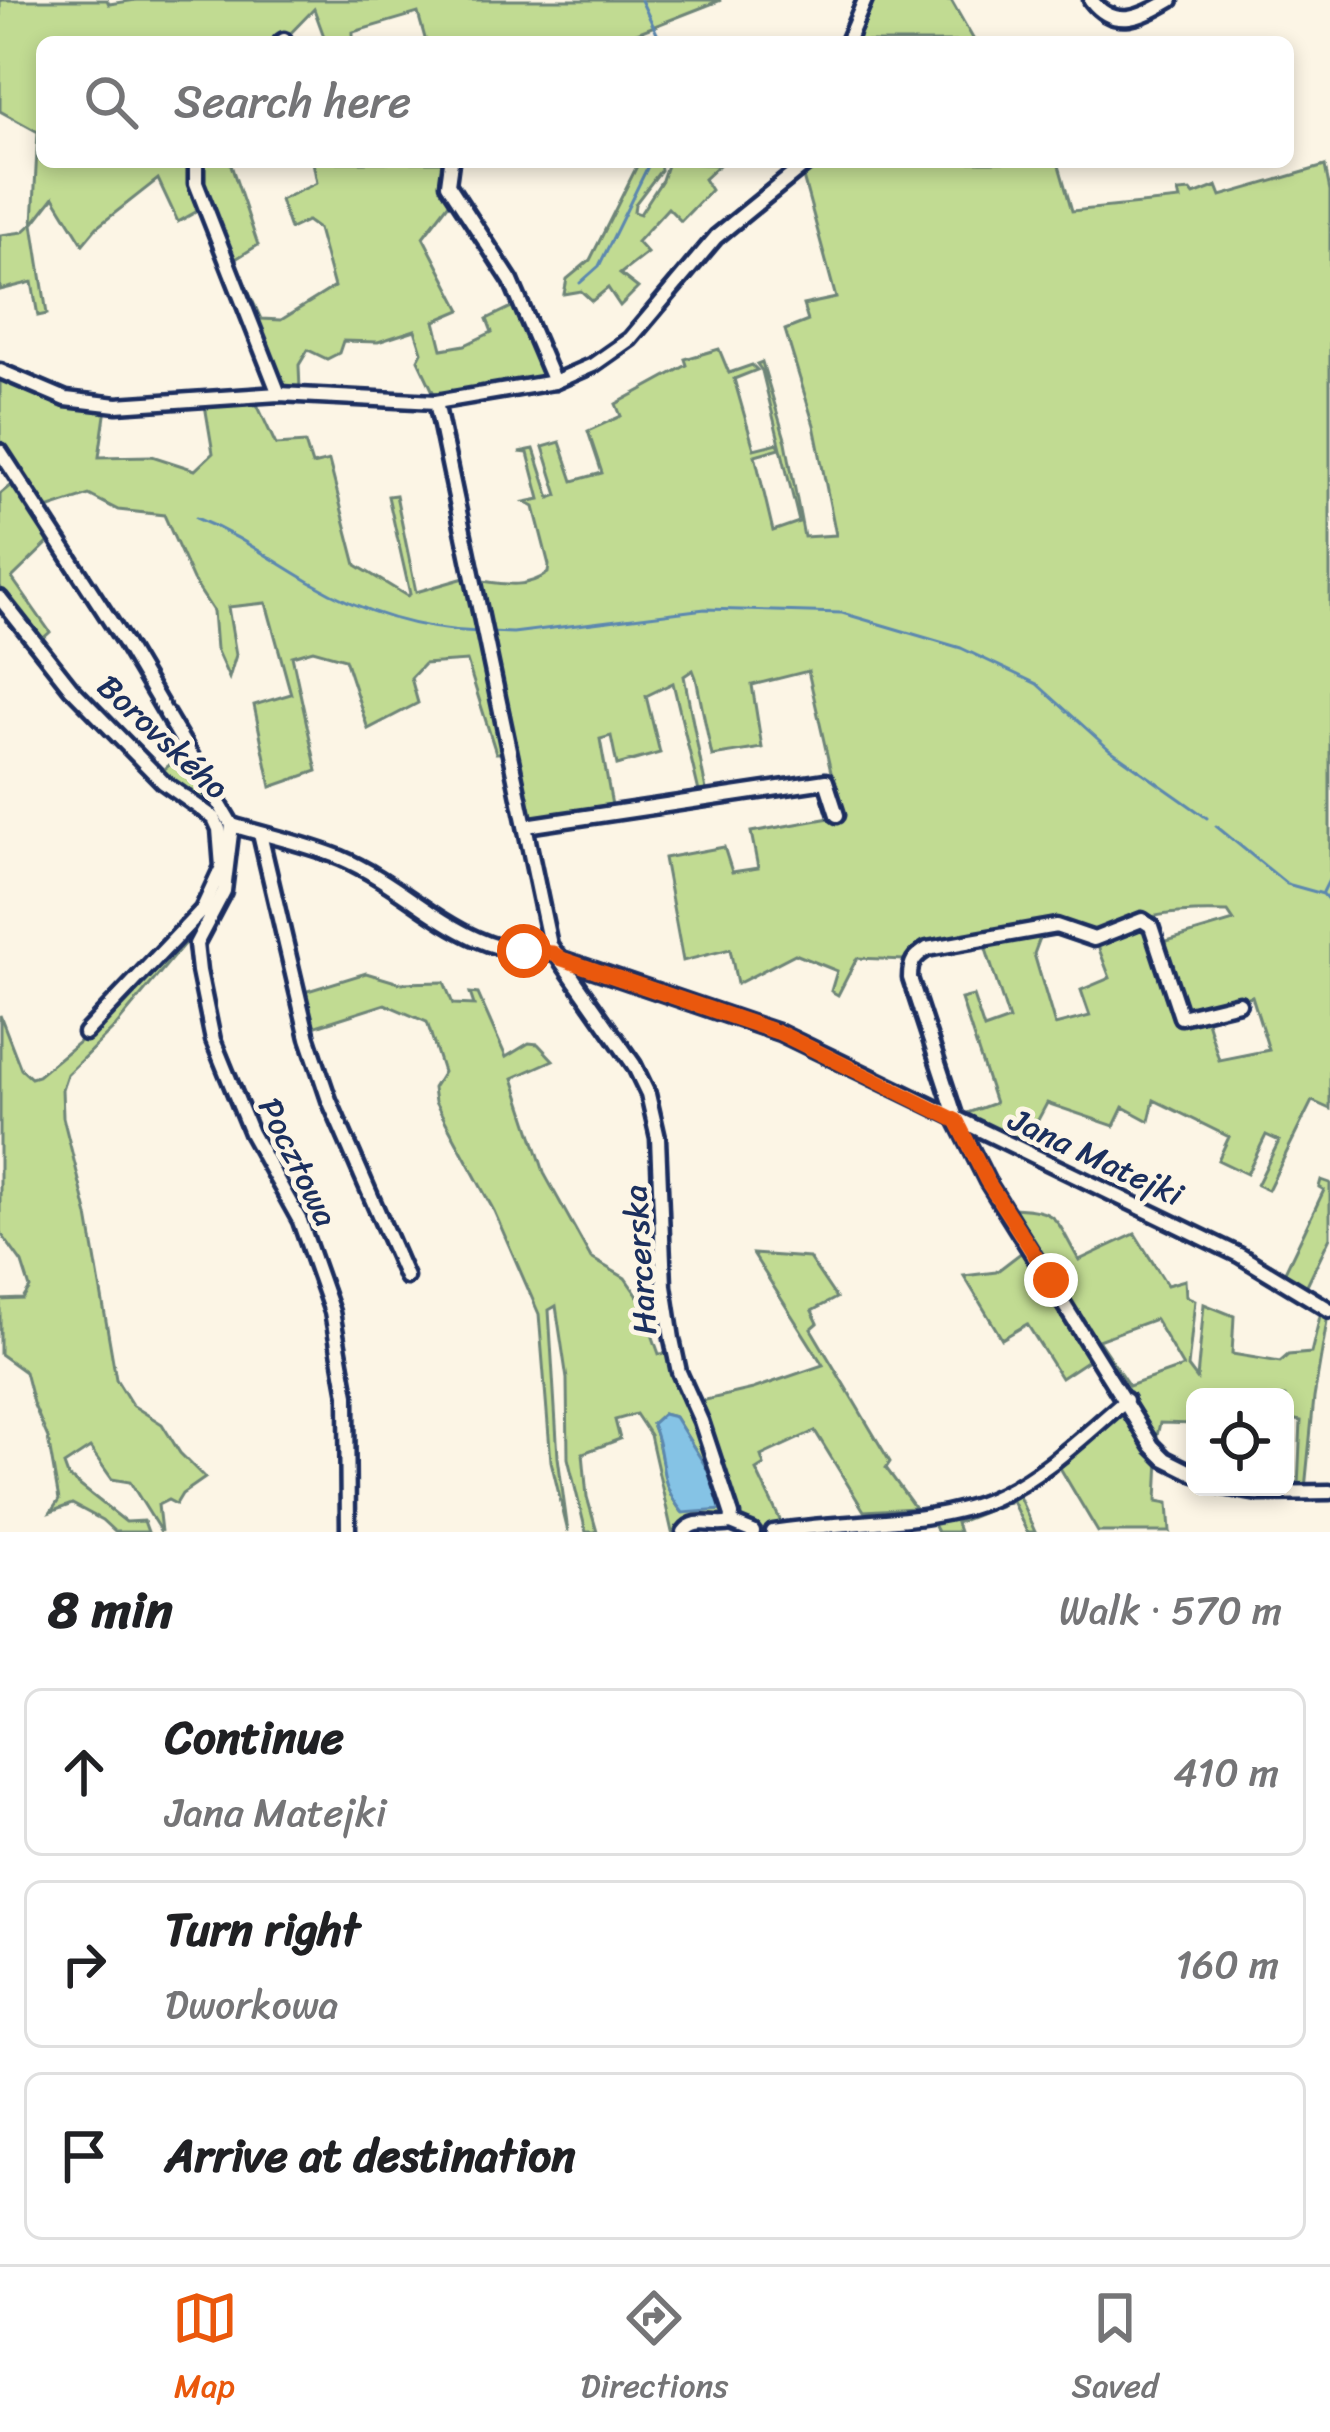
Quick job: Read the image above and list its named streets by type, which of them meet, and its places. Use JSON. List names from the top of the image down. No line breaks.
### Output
{"streets":{"street":["Borovského","Jana Matejki","Pocztowa","Harcerska"]},"crossings":[["Jana Matejki","Pocztowa"],["Jana Matejki","Harcerska"]],"page":{"search":"Search here","heading":["8 min","Walk · 570 m"],"list":[["Continue","Jana Matejki","410 m"],["Turn right","Dworkowa","160 m"],"Arrive at destination"],"nav":["Map","Directions","Saved"]}}
